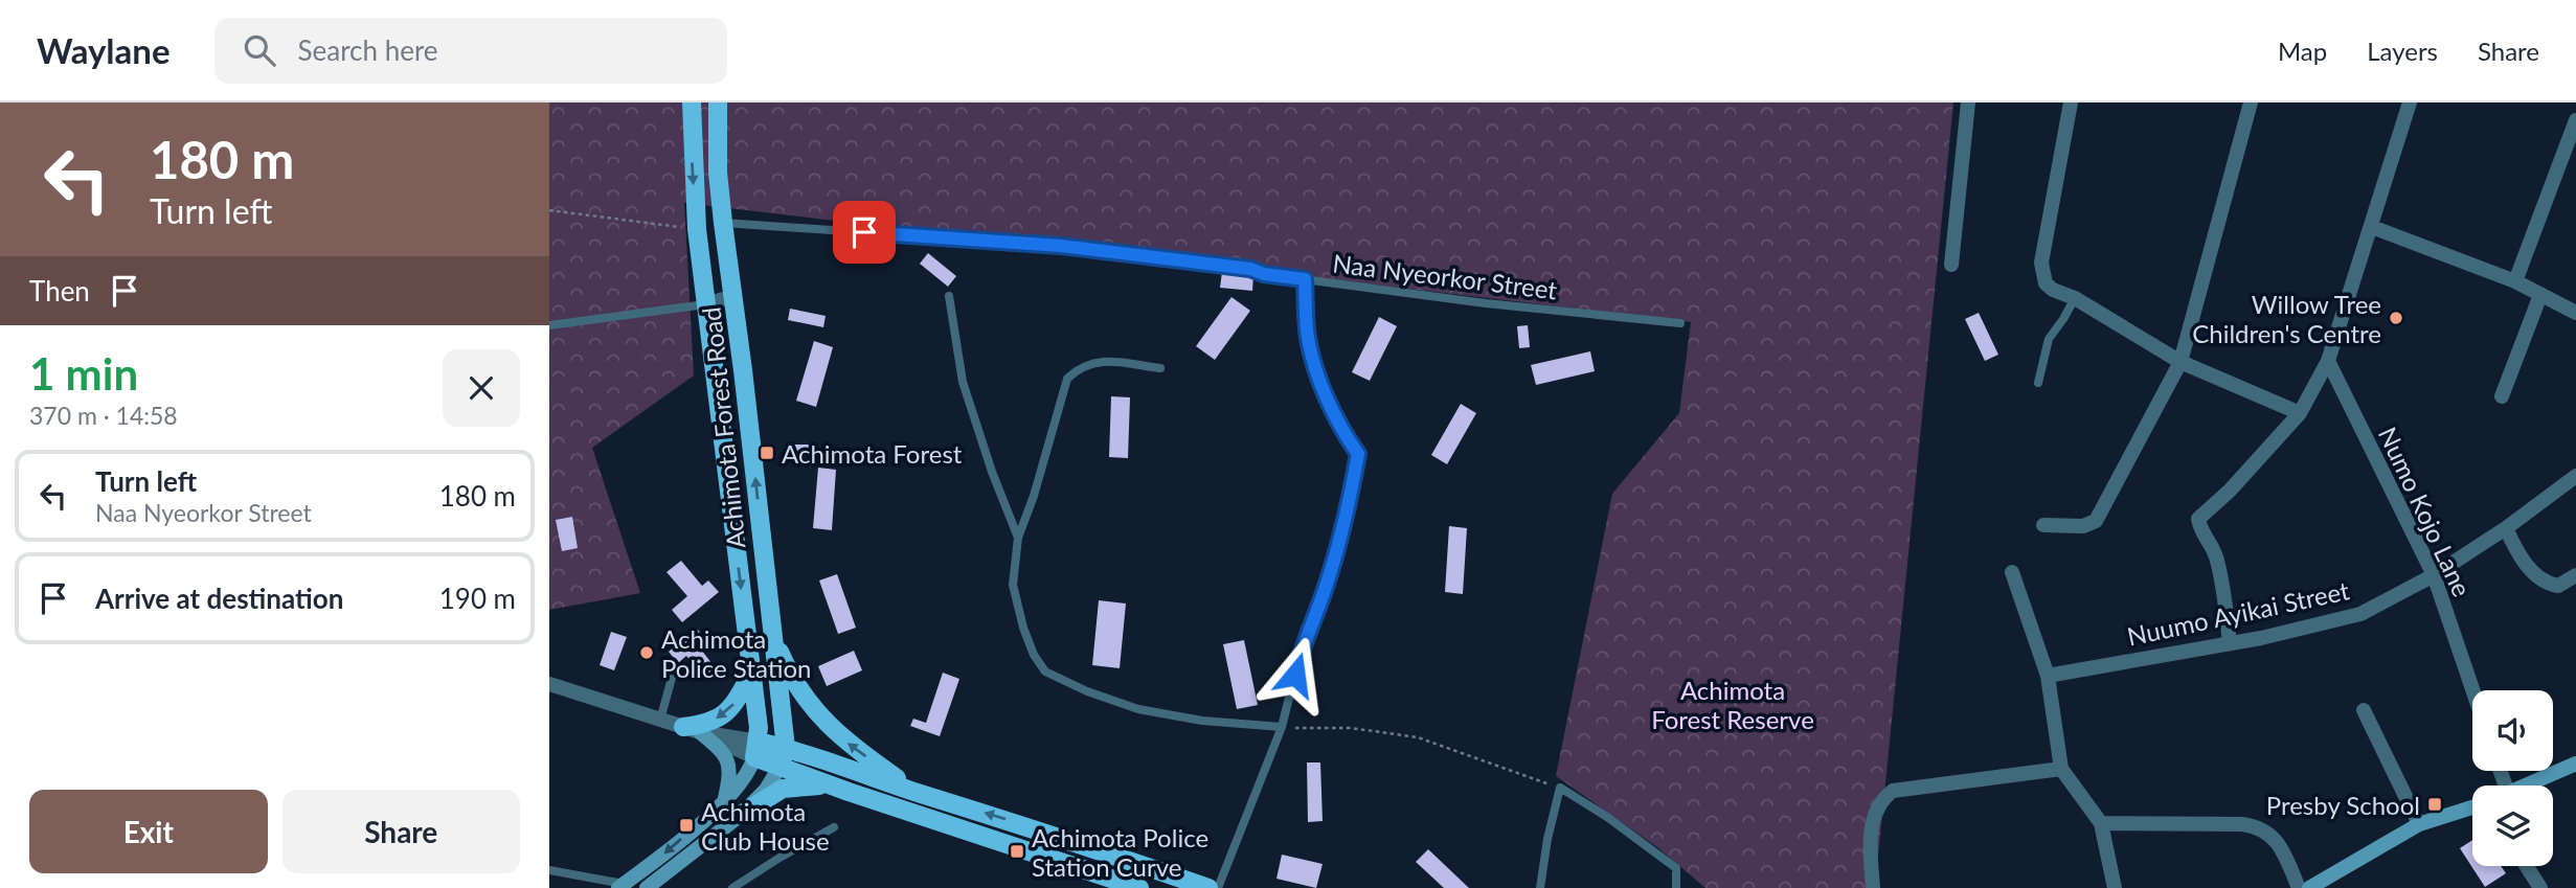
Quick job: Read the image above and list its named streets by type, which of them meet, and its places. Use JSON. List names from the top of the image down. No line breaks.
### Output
{"streets":{"main road":["Achimota Forest Road"],"street":["Numo Kojo Lane","Nuumo Ayikai Street"],"lane":["Naa Nyeorkor Street"]},"crossings":[["Naa Nyeorkor Street","Achimota Forest Road"],["Numo Kojo Lane","Nuumo Ayikai Street"]],"parks":["Achimota Forest Reserve"],"places":{"other":["Willow Tree Children's Centre","Achimota Police Station"],"transit":["Achimota Forest","Presby School","Achimota Club House","Achimota Police Station Curve"]},"page":{"header":"Waylane","search":"Search here","nav":["Map","Layers","Share"],"turn":["180 m","Turn left"],"then":"Then","heading":["1 min","370 m · 14:58"],"list":[{"name":"Turn left","note":"Naa Nyeorkor Street","value":"180 m"},{"name":"Arrive at destination","value":"190 m"}],"buttons":["Exit","Share"]}}
